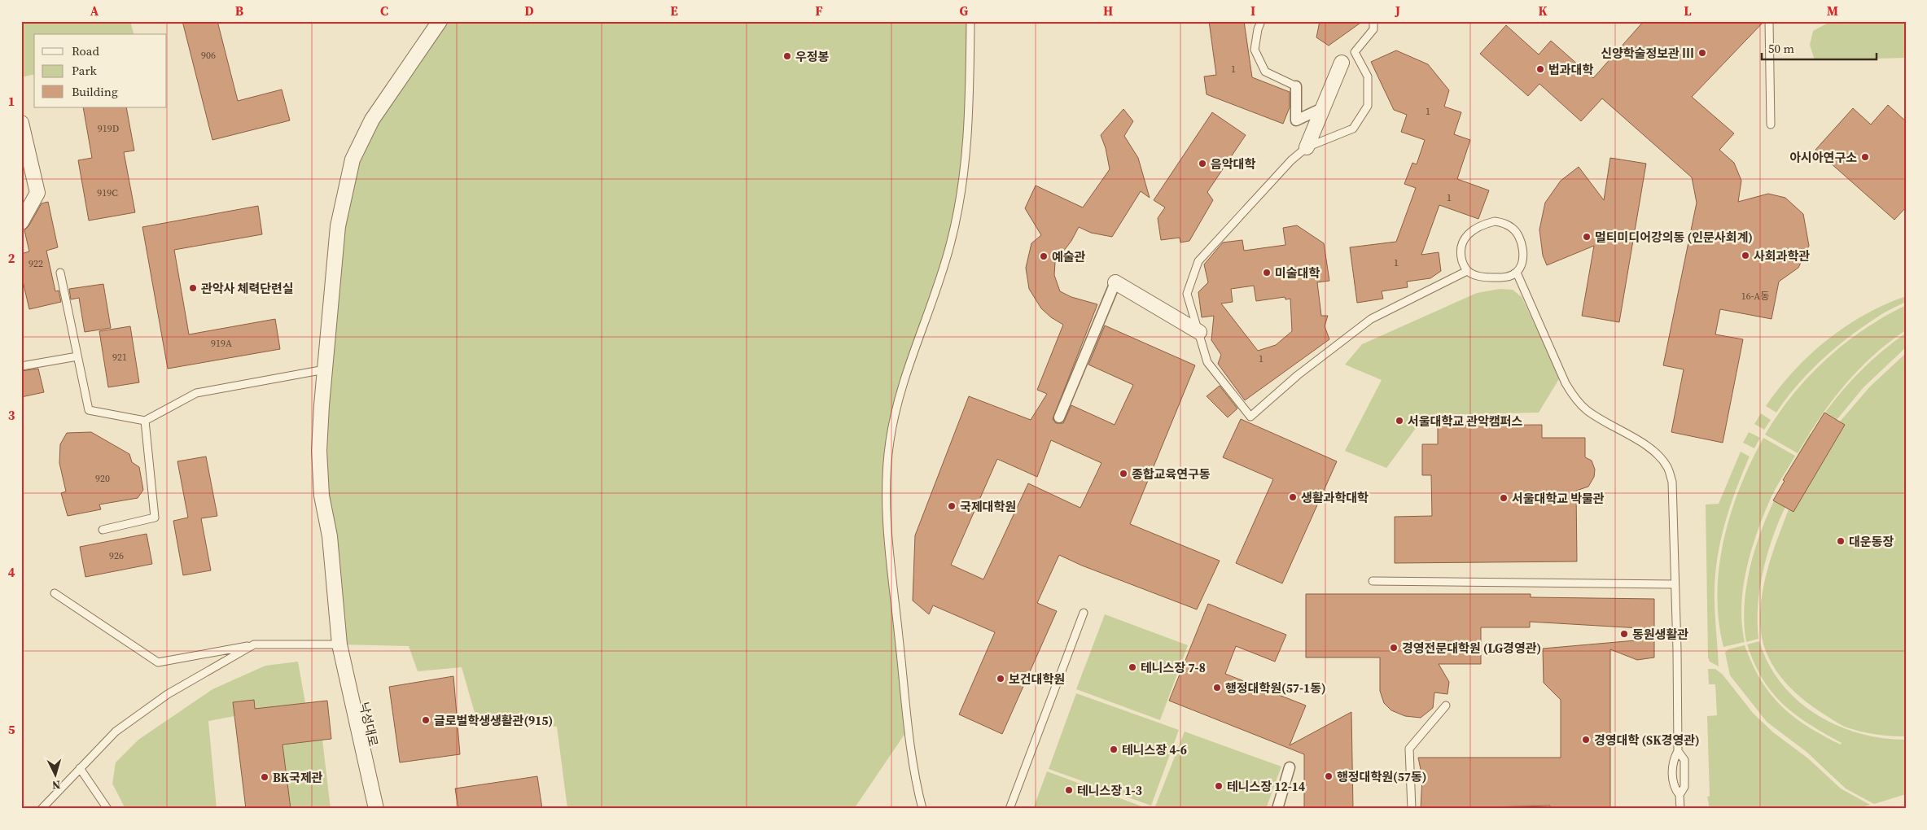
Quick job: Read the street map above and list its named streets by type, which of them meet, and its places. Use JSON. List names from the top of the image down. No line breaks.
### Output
{"streets":{"lane":["낙성대로"]},"places":["신양학술정보관 Ⅲ","우정봉","법과대학","아시아연구소","음악대학","멀티미디어강의동 (인문사회계)","사회과학관","예술관","미술대학","관악사 체력단련실","서울대학교 관악캠퍼스","종합교육연구동","생활과학대학","서울대학교 박물관","국제대학원","대운동장","동원생활관","경영전문대학원 (LG경영관)","테니스장 7-8","보건대학원","행정대학원(57-1동)","글로벌학생생활관(915)","경영대학 (SK경영관)","테니스장 4-6","행정대학원(57동)","BK국제관","테니스장 12-14","테니스장 1-3"],"house_numbers":["906","1","1","919D","919C","1","1","922","16-A동","919A","921","1","920","926"],"legend":["Road","Park","Building"],"scale_bar":"50 m","north":"bottom","grid":{"columns":["A","B","C","D","E","F","G","H","I","J","K","L","M"],"rows":["1","2","3","4","5"]}}
